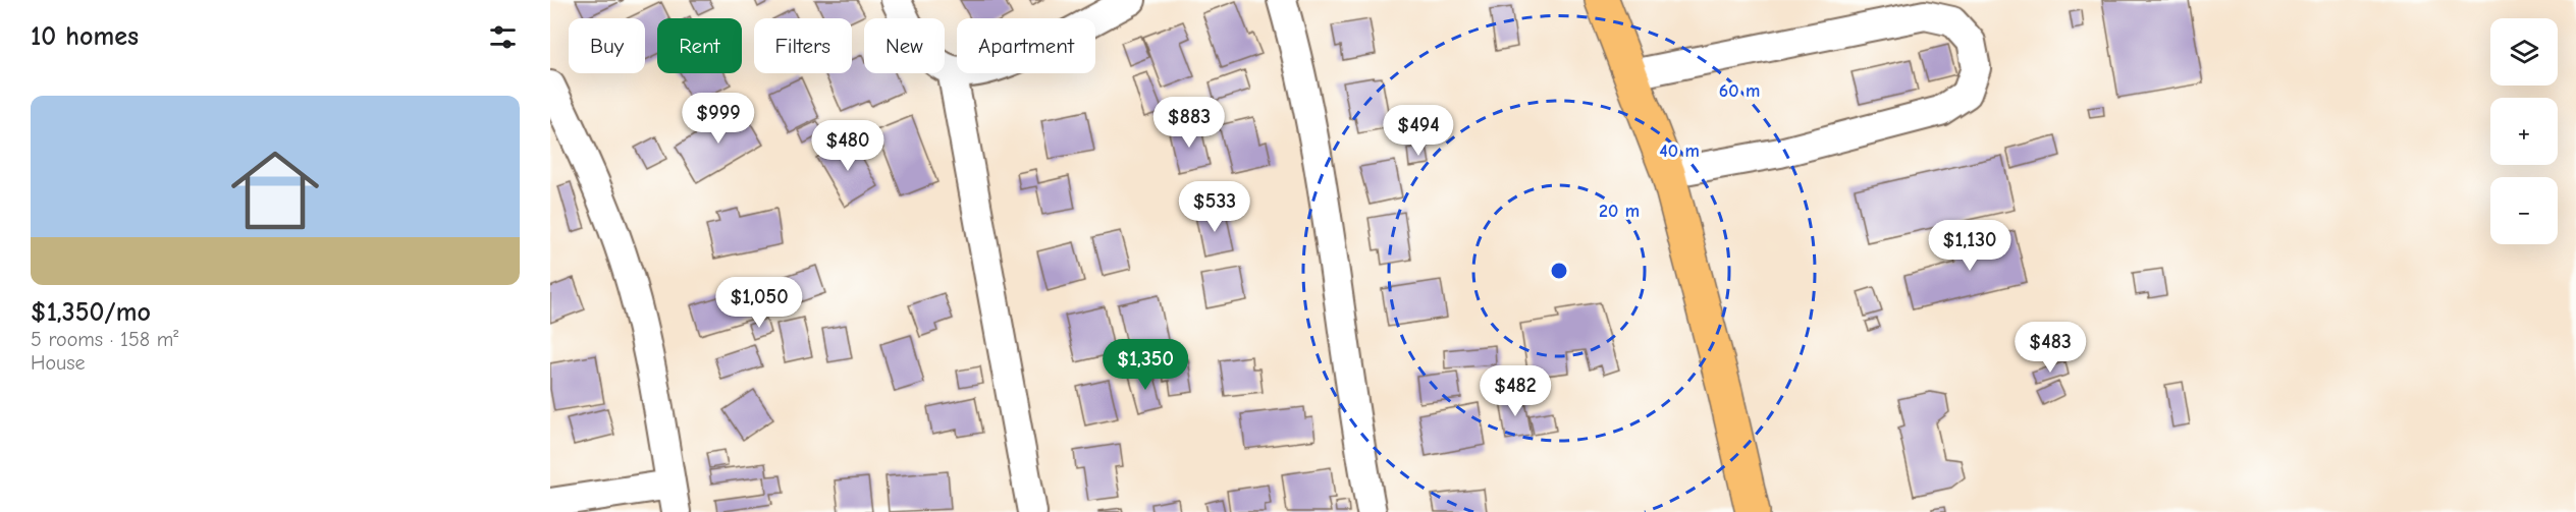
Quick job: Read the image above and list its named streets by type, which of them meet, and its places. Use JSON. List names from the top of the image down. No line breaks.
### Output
{"page":{"heading":"10 homes","map_buttons":["+","−"],"chip":["Buy","Rent","Filters","New","Apartment"],"list":[{"name":"$1,350/mo","note":"5 rooms · 158 m² · House"}],"price":["$999","$883","$494","$480","$533","$1,130","$1,050","$483","$1,350","$482"]},"rings":["60 m","40 m","20 m"]}
